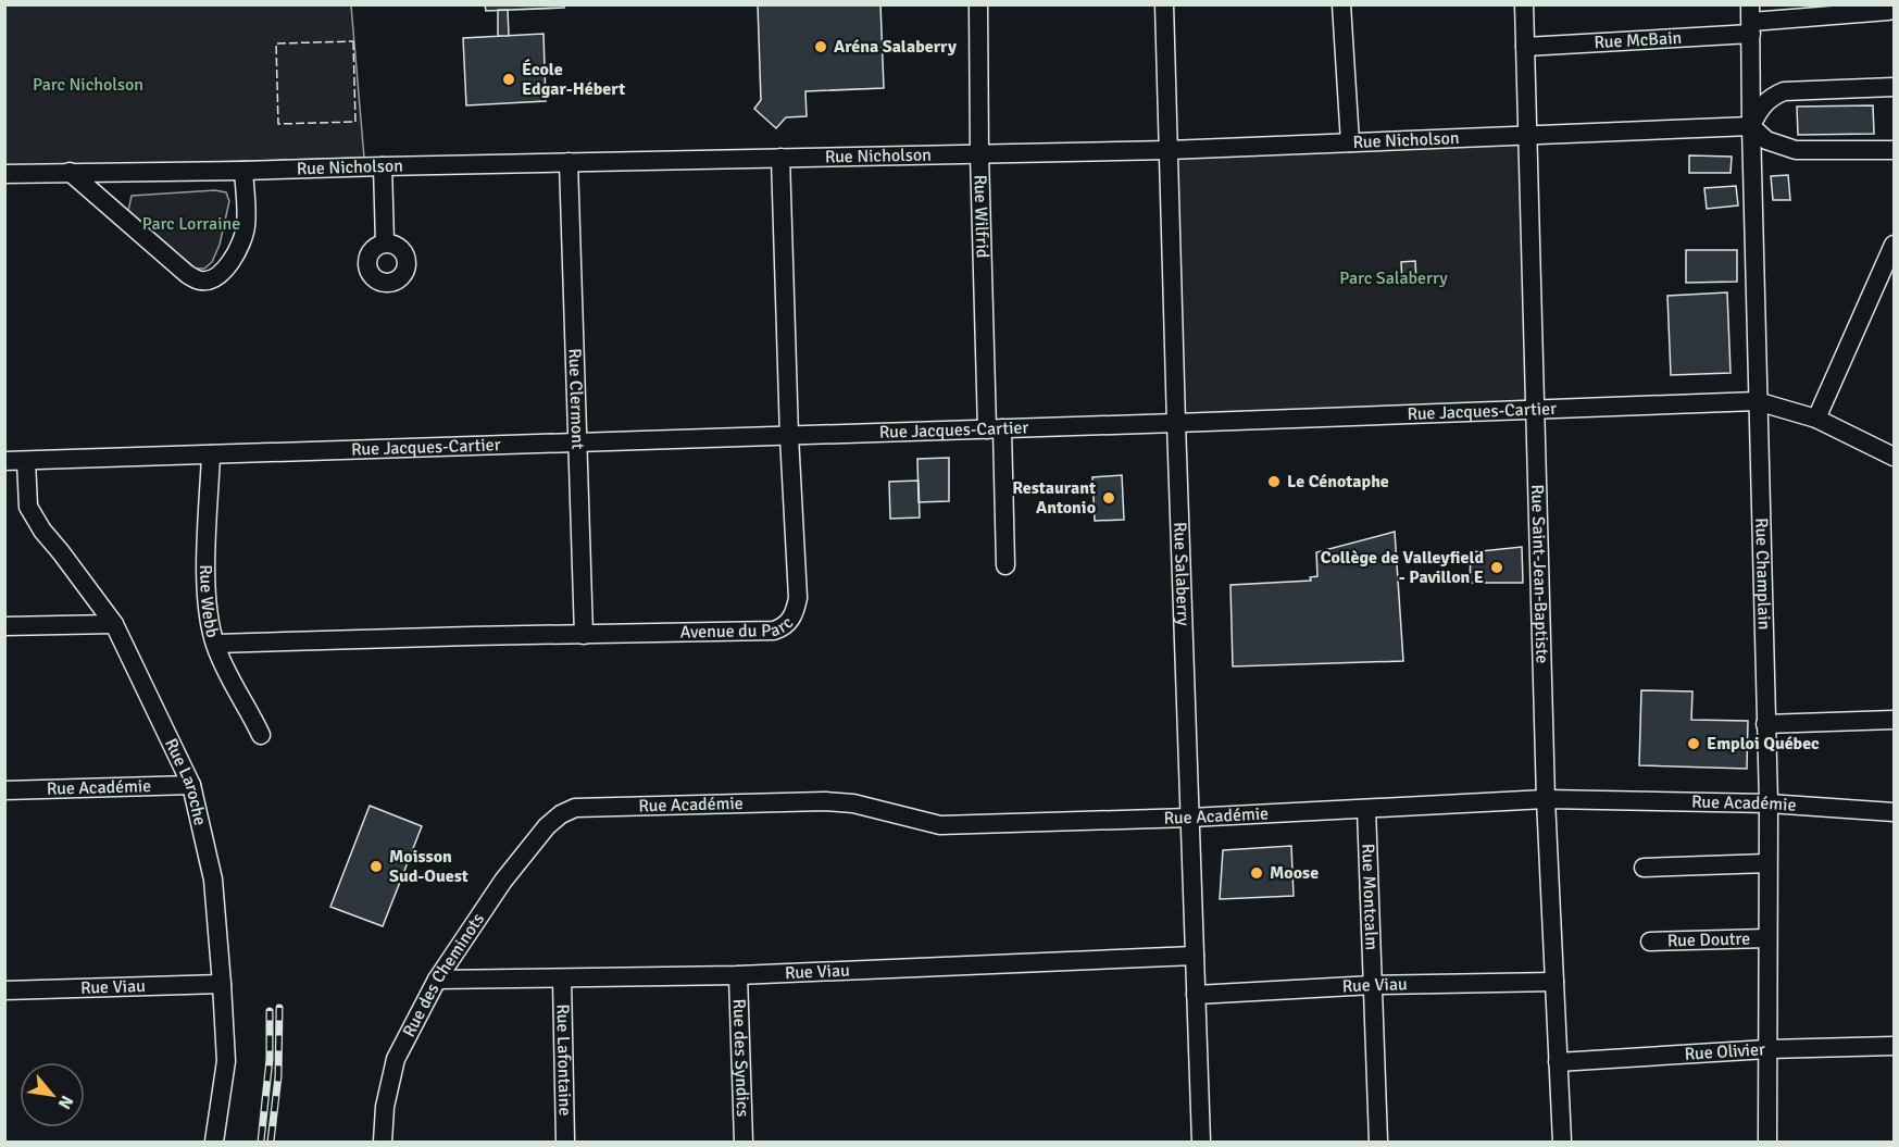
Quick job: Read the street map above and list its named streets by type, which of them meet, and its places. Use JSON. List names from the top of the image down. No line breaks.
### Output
{"streets":{"street":["Rue McBain","Rue Nicholson","Rue Wilfrid","Rue Clermont","Rue Jacques-Cartier","Rue Champlain","Rue Salaberry","Rue Saint-Jean-Baptiste","Rue Webb","Avenue du Parc","Rue Laroche","Rue Académie","Rue Montcalm","Rue Doutre","Rue Viau","Rue des Cheminots","Rue Olivier","Rue des Syndics","Rue Lafontaine"]},"crossings":[["Rue McBain","Rue Champlain"],["Rue McBain","Rue Saint-Jean-Baptiste"],["Rue Nicholson","Rue Wilfrid"],["Rue Nicholson","Rue Clermont"],["Rue Nicholson","Rue Champlain"],["Rue Nicholson","Rue Salaberry"],["Rue Nicholson","Rue Saint-Jean-Baptiste"],["Rue Nicholson","Avenue du Parc"],["Rue Wilfrid","Rue Jacques-Cartier"],["Rue Clermont","Rue Jacques-Cartier"],["Rue Clermont","Avenue du Parc"],["Rue Jacques-Cartier","Rue Champlain"],["Rue Jacques-Cartier","Rue Salaberry"],["Rue Jacques-Cartier","Rue Saint-Jean-Baptiste"],["Rue Jacques-Cartier","Rue Webb"],["Rue Jacques-Cartier","Avenue du Parc"],["Rue Jacques-Cartier","Rue Laroche"],["Rue Champlain","Rue Académie"],["Rue Champlain","Rue Doutre"],["Rue Champlain","Rue Olivier"],["Rue Salaberry","Rue Académie"],["Rue Salaberry","Rue Viau"],["Rue Saint-Jean-Baptiste","Rue Académie"],["Rue Saint-Jean-Baptiste","Rue Viau"],["Rue Saint-Jean-Baptiste","Rue Olivier"],["Rue Webb","Avenue du Parc"],["Rue Laroche","Rue Académie"],["Rue Laroche","Rue Viau"],["Rue Académie","Rue Montcalm"],["Rue Académie","Rue des Cheminots"],["Rue Montcalm","Rue Viau"],["Rue Viau","Rue des Cheminots"],["Rue Viau","Rue des Syndics"],["Rue Viau","Rue Lafontaine"]],"parks":["Parc Nicholson","Parc Lorraine","Parc Salaberry"],"places":["Aréna Salaberry","École Edgar-Hébert","Le Cénotaphe","Restaurant Antonio","Collège de Valleyfield - Pavillon E","Emploi Québec","Moisson Sud-Ouest","Moose"],"north":"bottom right"}
